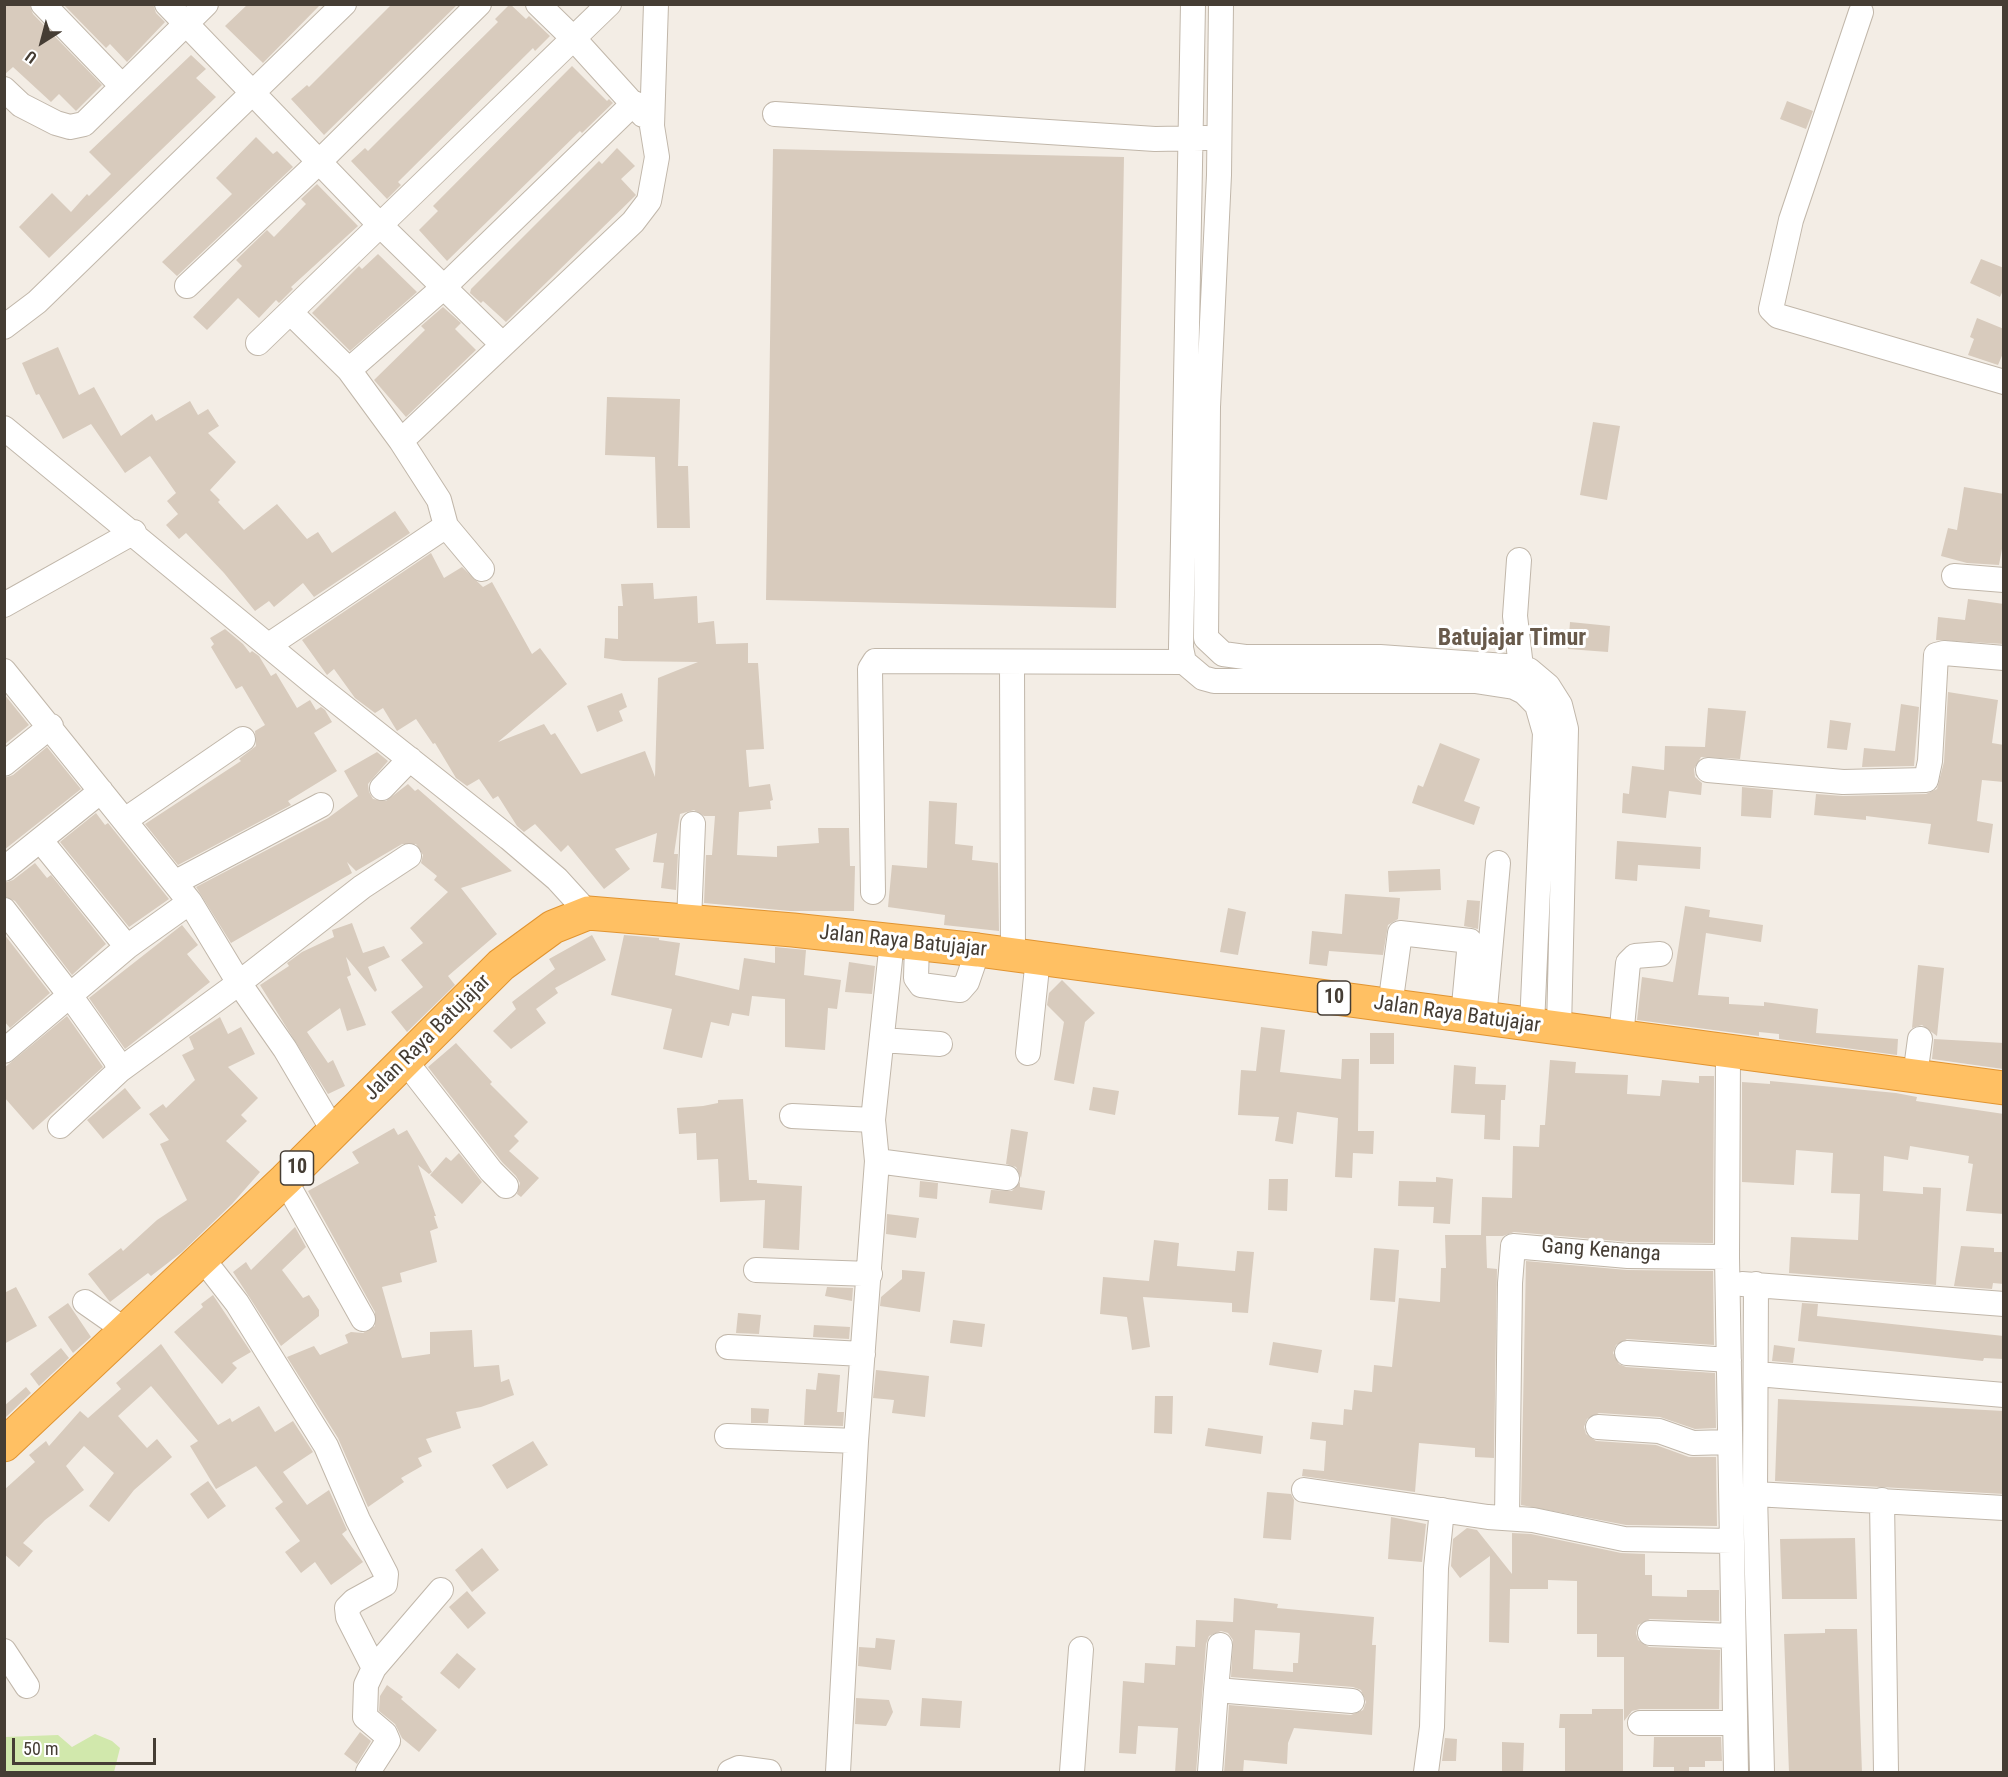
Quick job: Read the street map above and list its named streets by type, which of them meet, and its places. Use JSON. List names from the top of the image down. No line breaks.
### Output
{"streets":{"highway":["Jalan Raya Batujajar","10"],"street":["Gang Kenanga"]},"districts":["Batujajar Timur"],"scale_bar":"50 m","north":"bottom left"}
